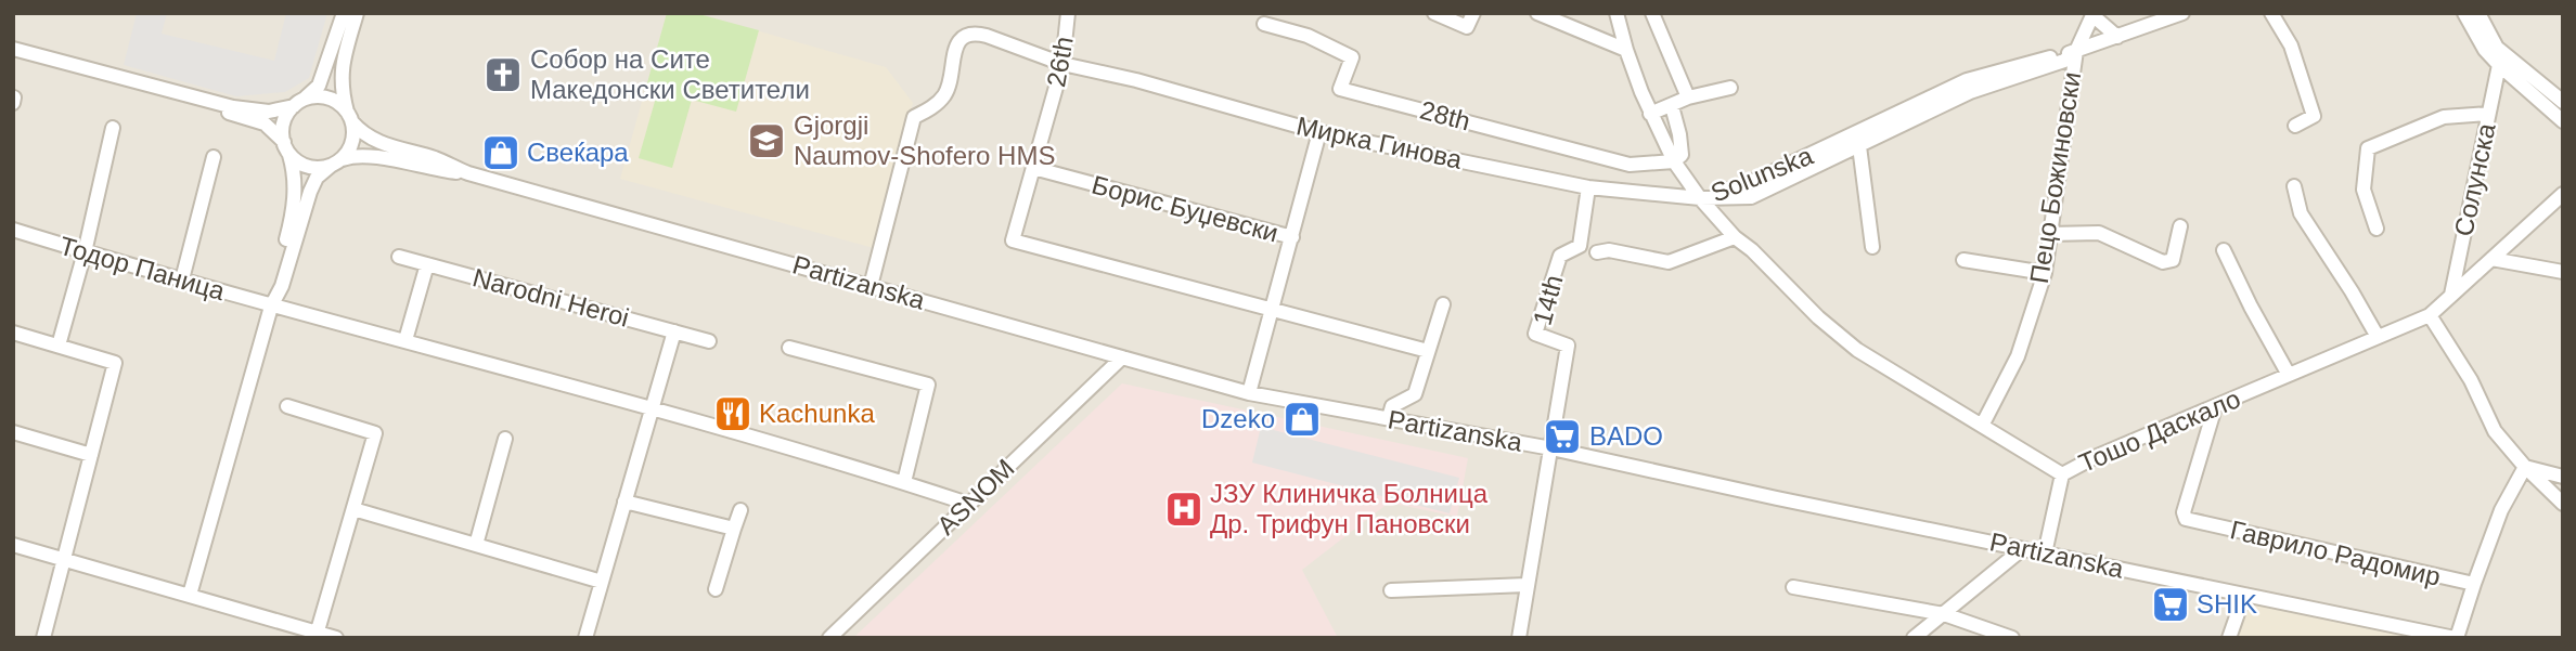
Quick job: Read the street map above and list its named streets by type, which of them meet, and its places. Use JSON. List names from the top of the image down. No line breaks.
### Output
{"streets":{"street":["26th","28th","Мирка Гинова","Solunska","Пецо Божиновски","Солунска","Борис Буџевски","Тодор Паница","Partizanska","Narodni Heroi","14th","Тошо Даскало","ASNOM","Гаврило Радомир"]},"crossings":[["26th","Мирка Гинова"],["26th","Борис Буџевски"],["28th","Тошо Даскало"],["Мирка Гинова","Solunska"],["Мирка Гинова","Partizanska"],["Мирка Гинова","14th"],["Мирка Гинова","Тошо Даскало"],["Solunska","Пецо Божиновски"],["Solunska","Тошо Даскало"],["Пецо Божиновски","Тошо Даскало"],["Солунска","Тошо Даскало"],["Partizanska","14th"],["Partizanska","ASNOM"],["Тошо Даскало","Гаврило Радомир"]],"places":{"church":["Собор на Сите Македонски Светители"],"school or university":["Gjorgji Naumov-Shofero HMS"],"shop":["Свеќара","Dzeko"],"restaurant":["Kachunka"],"supermarket":["BADO","SHIK"],"hospital":["ЈЗУ Клиничка Болница Др. Трифун Пановски"]}}
